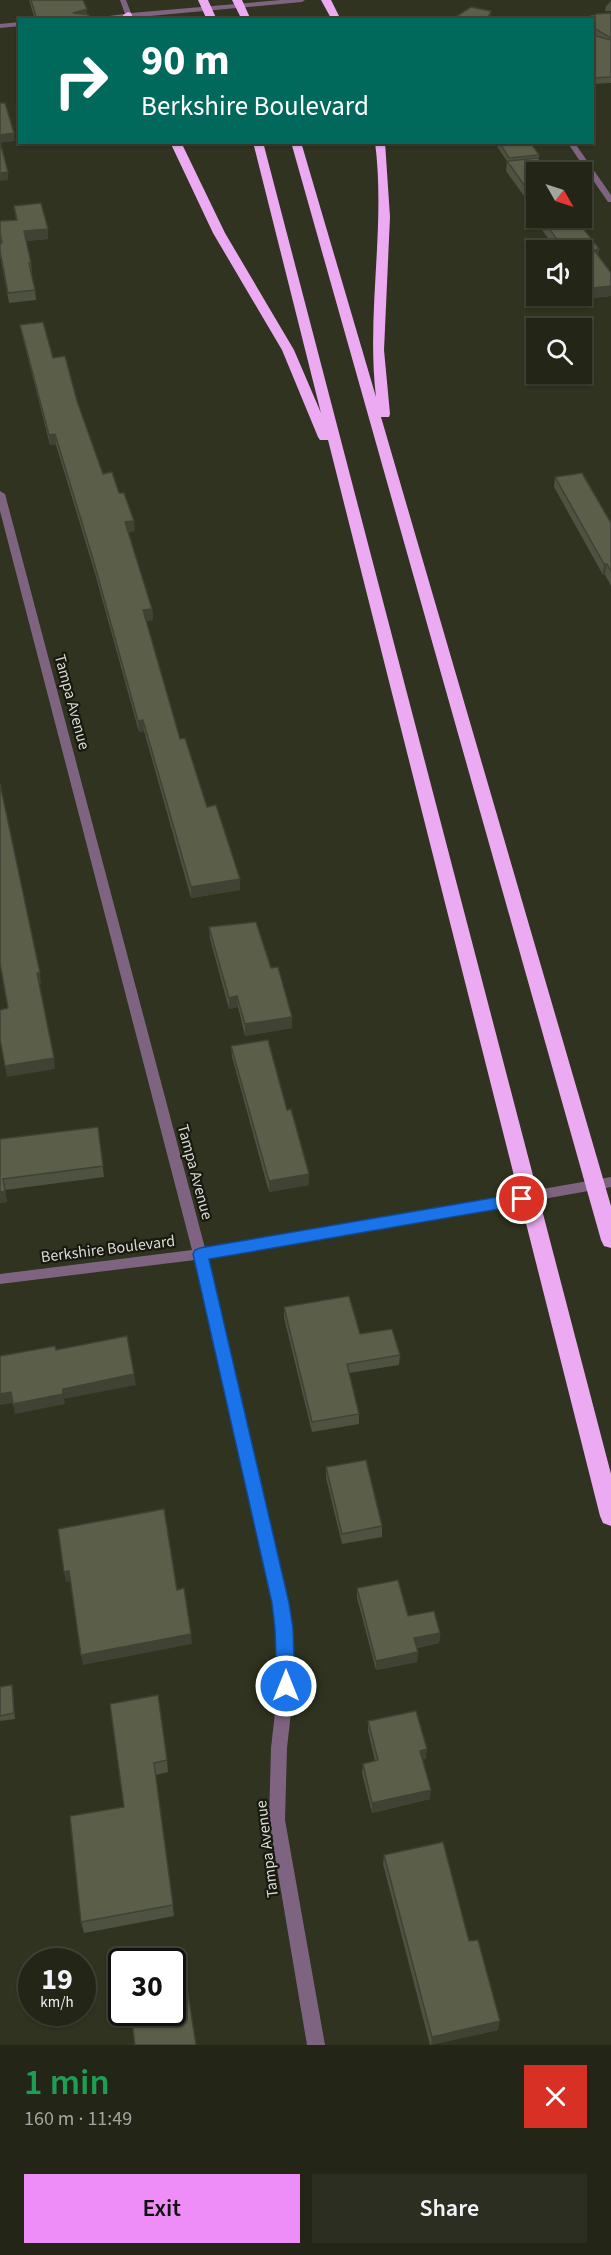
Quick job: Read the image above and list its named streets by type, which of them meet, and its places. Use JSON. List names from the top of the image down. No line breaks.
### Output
{"streets":{"street":["Tampa Avenue","Berkshire Boulevard"]},"crossings":[["Tampa Avenue","Berkshire Boulevard"]],"north":"bottom right","page":{"turn":["90 m","Berkshire Boulevard"],"speed":"19 km/h","limit":"30","heading":["1 min","160 m · 11:49"],"buttons":["Exit","Share"]}}
